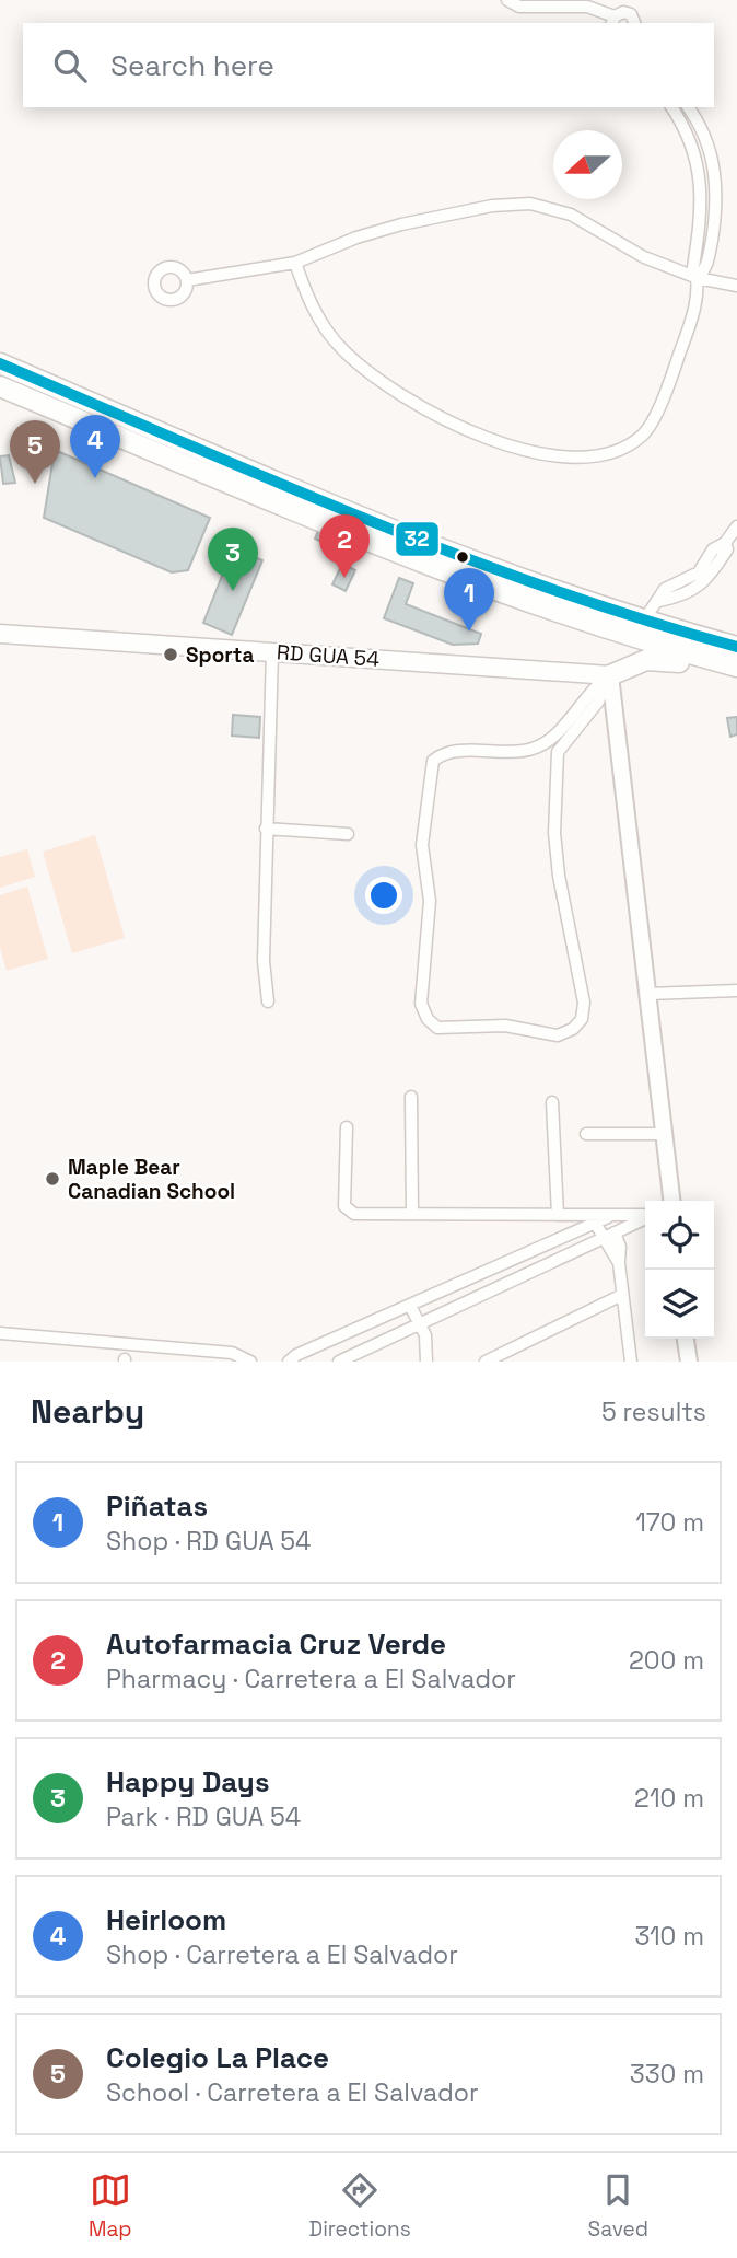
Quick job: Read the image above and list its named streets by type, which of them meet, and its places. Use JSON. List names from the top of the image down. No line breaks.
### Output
{"streets":{"main road":["RD GUA 54"]},"places":["Sporta","Maple Bear Canadian School"],"lines":["transit line 32"],"north":"left","page":{"search":"Search here","pins":["4","5","2","3","1"],"heading":["Nearby","5 results"],"list":[{"mark":"1","name":"Piñatas","note":"Shop · RD GUA 54","value":"170 m"},{"mark":"2","name":"Autofarmacia Cruz Verde","note":"Pharmacy · Carretera a El Salvador","value":"200 m"},{"mark":"3","name":"Happy Days","note":"Park · RD GUA 54","value":"210 m"},{"mark":"4","name":"Heirloom","note":"Shop · Carretera a El Salvador","value":"310 m"},{"mark":"5","name":"Colegio La Place","note":"School · Carretera a El Salvador","value":"330 m"}],"nav":["Map","Directions","Saved"]}}
